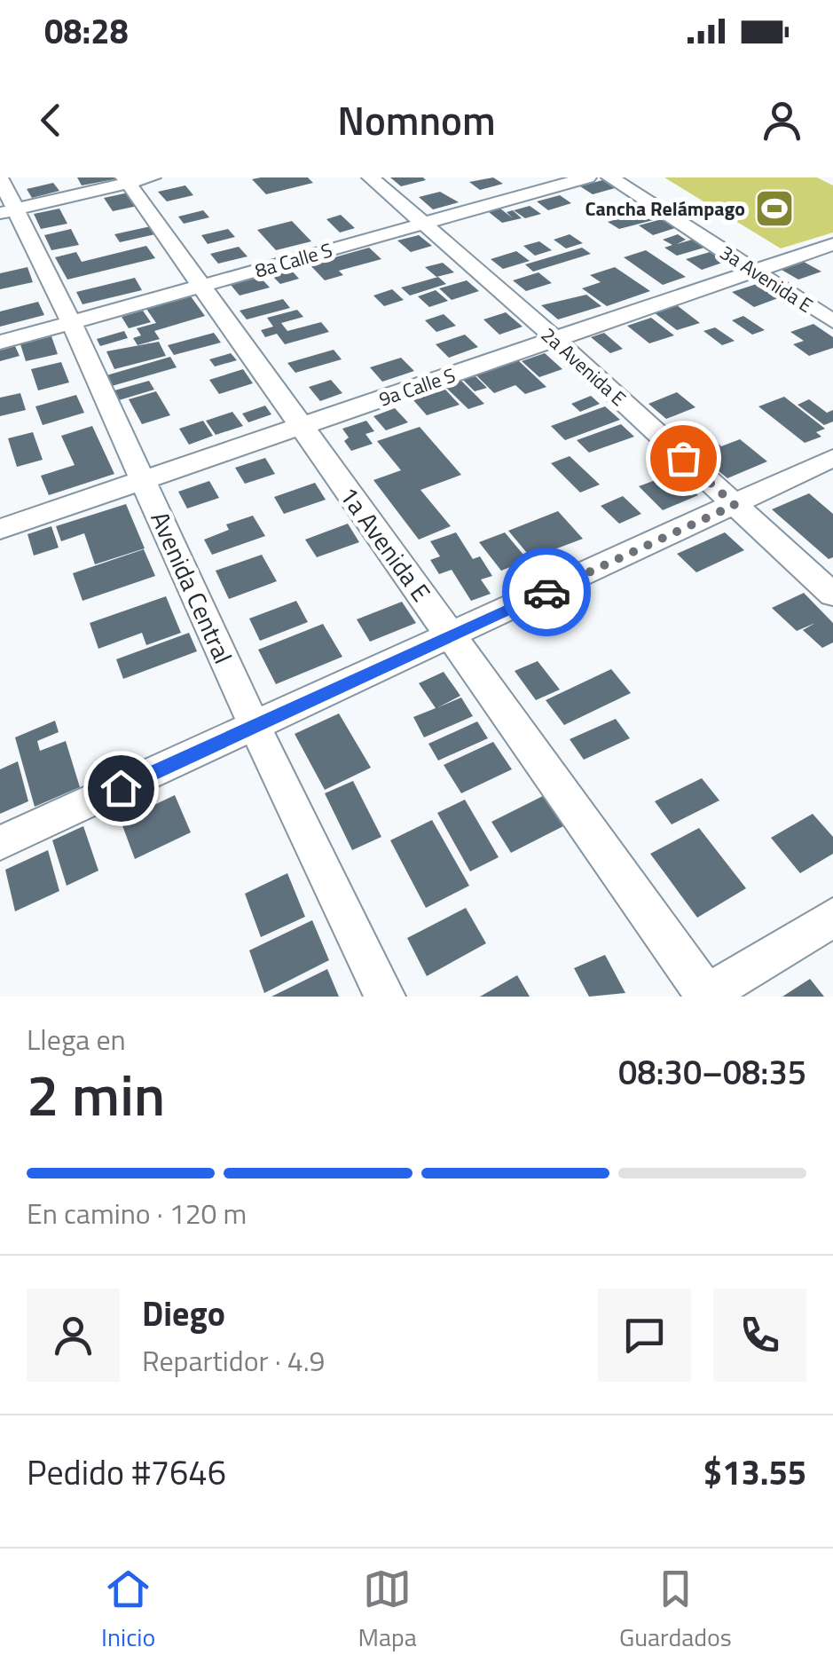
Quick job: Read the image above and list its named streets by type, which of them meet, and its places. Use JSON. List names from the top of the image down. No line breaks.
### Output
{"streets":{"street":["8a Calle S","3a Avenida E","2a Avenida E","9a Calle S","1a Avenida E","Avenida Central"]},"crossings":[["8a Calle S","2a Avenida E"],["8a Calle S","1a Avenida E"],["8a Calle S","Avenida Central"],["3a Avenida E","9a Calle S"],["2a Avenida E","9a Calle S"],["9a Calle S","1a Avenida E"],["9a Calle S","Avenida Central"]],"places":{"sports":["Cancha Relámpago"]},"page":{"status":"08:28","header":"Nomnom","heading":["2 min","Llega en","08:30–08:35"],"panel":["Diego","Repartidor · 4.9","Pedido #7646","$13.55"],"bar":"En camino · 120 m","tabs":["Inicio","Mapa","Guardados"]}}
